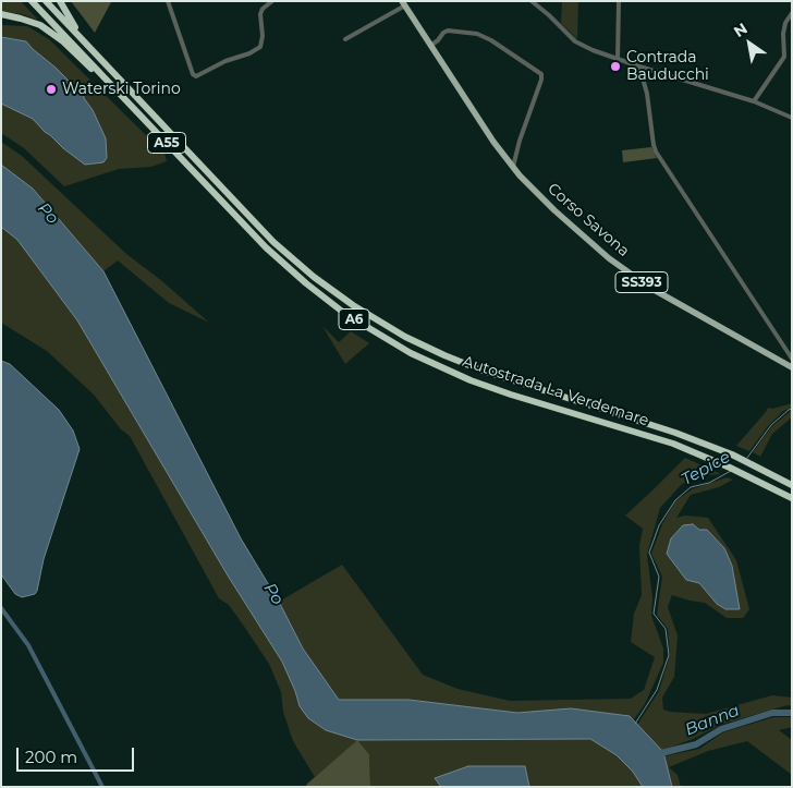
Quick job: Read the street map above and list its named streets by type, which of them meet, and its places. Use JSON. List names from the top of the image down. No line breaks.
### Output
{"streets":{"highway":["A55","A6","Autostrada La Verdemare"],"main road":["Corso Savona","SS393"]},"crossings":[["A55","Autostrada La Verdemare"]],"water":["Po","Tepice","Banna"],"places":["Contrada Bauducchi","Waterski Torino"],"scale_bar":"200 m","north":"top left"}
